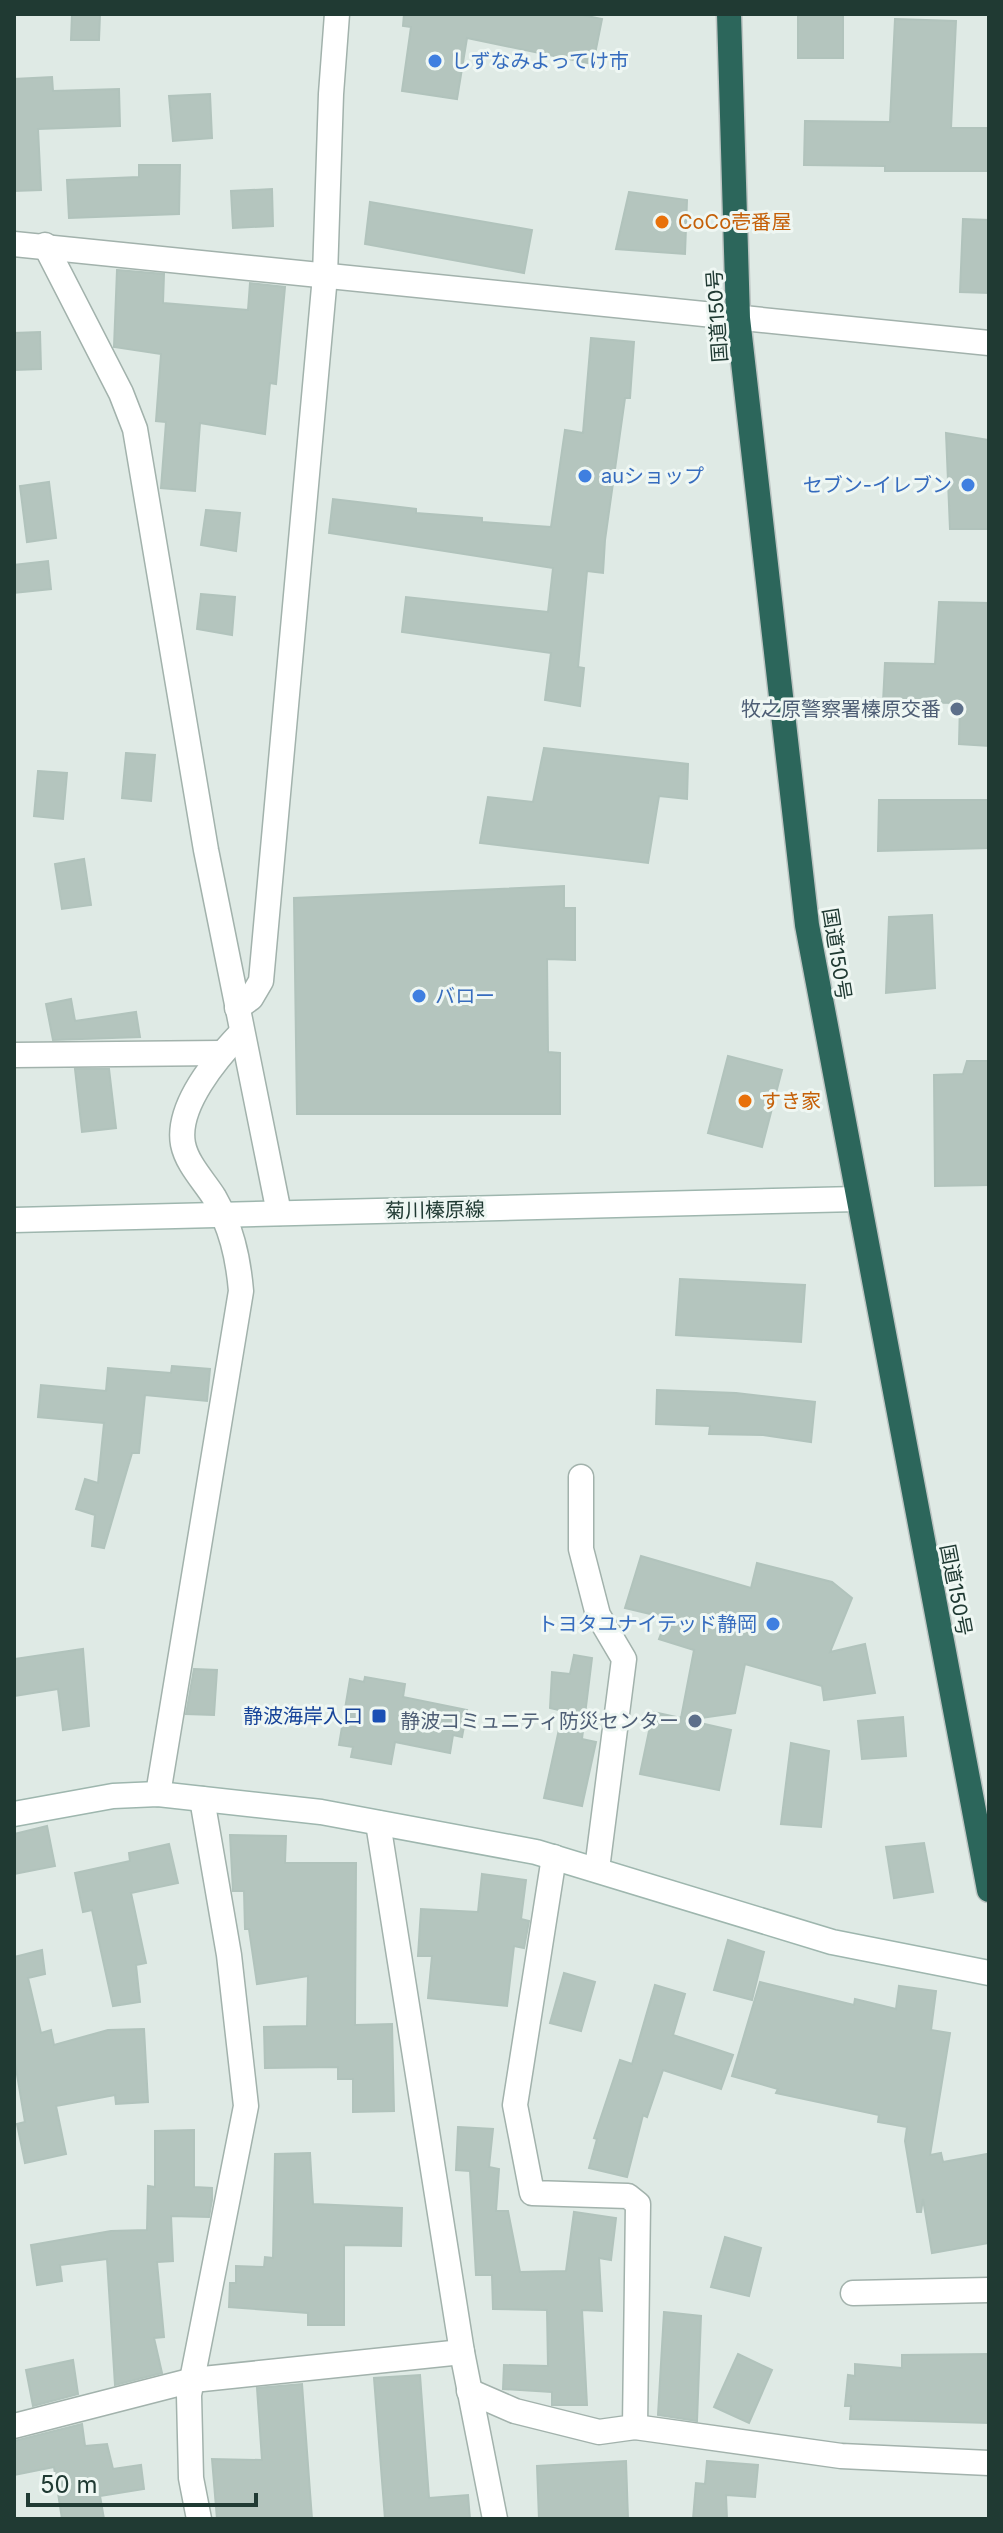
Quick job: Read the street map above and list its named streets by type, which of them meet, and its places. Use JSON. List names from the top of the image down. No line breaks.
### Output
{"streets":{"highway":["国道150号"],"street":["菊川榛原線"]},"crossings":[["国道150号","菊川榛原線"]],"places":{"other":["しずなみよってけ市","CoCo壱番屋","auショップ","セブン-イレブン","牧之原警察署榛原交番","バロー","すき家","トヨタユナイテッド静岡","静波コミュニティ防災センター"],"transit":["静波海岸入口"]},"scale_bar":"50 m"}
